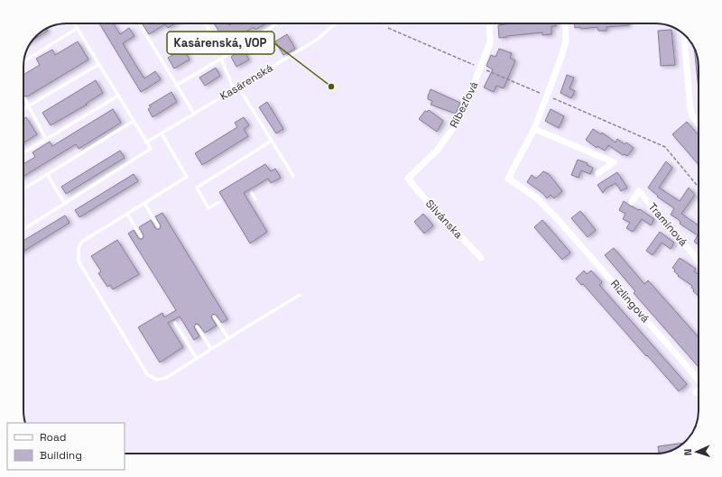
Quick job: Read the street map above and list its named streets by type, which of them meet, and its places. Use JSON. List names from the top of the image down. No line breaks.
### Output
{"streets":{"street":["Ríbezľová","Silvánska","Tramínová","Rizlingová"],"lane":["Kasárenská"]},"crossings":[["Ríbezľová","Silvánska"]],"places":["Kasárenská, VOP"],"legend":["Road","Building"],"north":"left"}
